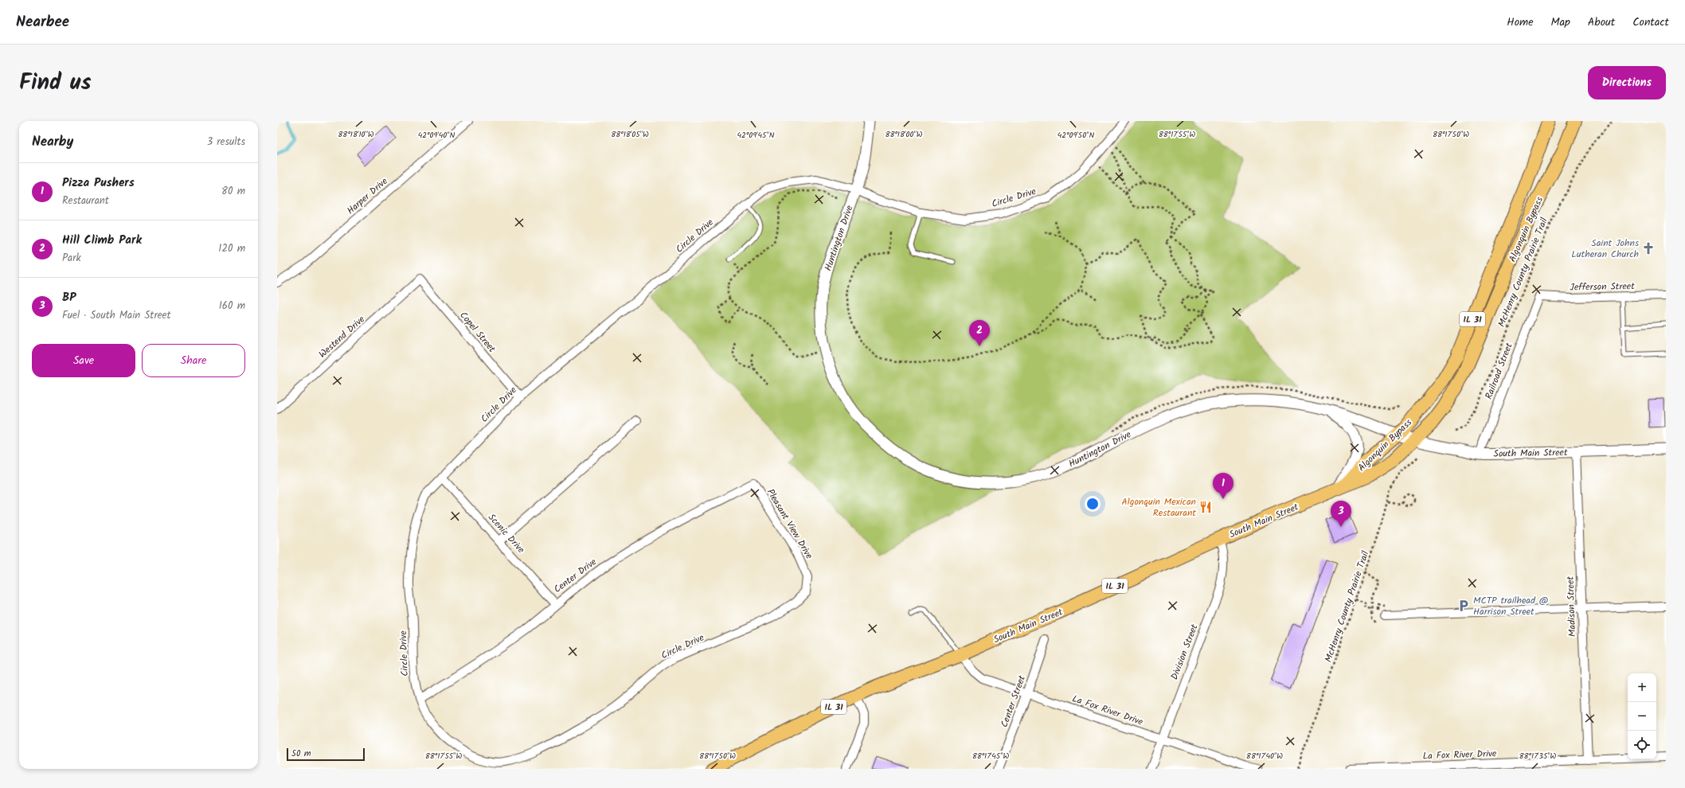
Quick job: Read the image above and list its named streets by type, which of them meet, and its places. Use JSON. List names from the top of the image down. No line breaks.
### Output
{"streets":{"main road":["Algonquin Bypass","IL 31","South Main Street"],"street":["Harper Drive","Circle Drive","Huntington Drive","Jefferson Street","Copel Street","Westend Drive","Railroad Street","Pleasant View Drive","Scenic Drive","Center Drive","Madison Street","Division Street","Center Street","La Fox River Drive"],"path":["McHenry County Prairie Trail"]},"crossings":[["Circle Drive","Huntington Drive"],["Circle Drive","Copel Street"],["Circle Drive","Pleasant View Drive"],["Circle Drive","Scenic Drive"],["Circle Drive","Center Drive"],["Algonquin Bypass","Huntington Drive"],["Algonquin Bypass","South Main Street"],["Huntington Drive","South Main Street"],["Jefferson Street","Railroad Street"],["Copel Street","Westend Drive"],["Railroad Street","South Main Street"],["South Main Street","Madison Street"],["South Main Street","Division Street"],["South Main Street","La Fox River Drive"],["Pleasant View Drive","Center Drive"],["Scenic Drive","Center Drive"],["Madison Street","La Fox River Drive"],["Division Street","La Fox River Drive"],["Center Street","La Fox River Drive"]],"places":{"church":["Saint Johns Lutheran Church"],"restaurant":["Algonquin Mexican Restaurant"],"parking":["MCTP trailhead @ Harrison Street"]},"scale_bar":"50 m","page":{"header":"Nearbee","nav":["Home","Map","About","Contact"],"title":"Find us","buttons":["Directions",["Save","Share"]],"heading":["Nearby","3 results"],"list":[{"mark":"1","name":"Pizza Pushers","note":"Restaurant","value":"80 m"},{"mark":"2","name":"Hill Climb Park","note":"Park","value":"120 m"},{"mark":"3","name":"BP","note":"Fuel · South Main Street","value":"160 m"}],"pins":["2","1","3"],"map_buttons":["+","−"],"scale":"50 m"},"coordinates":["88°18'10\"W","88°18'05\"W","88°18'00\"W","88°17'55\"W","88°17'50\"W","42°09'40\"N","42°09'45\"N","42°09'50\"N","88°17'45\"W","88°17'40\"W","88°17'35\"W"]}
